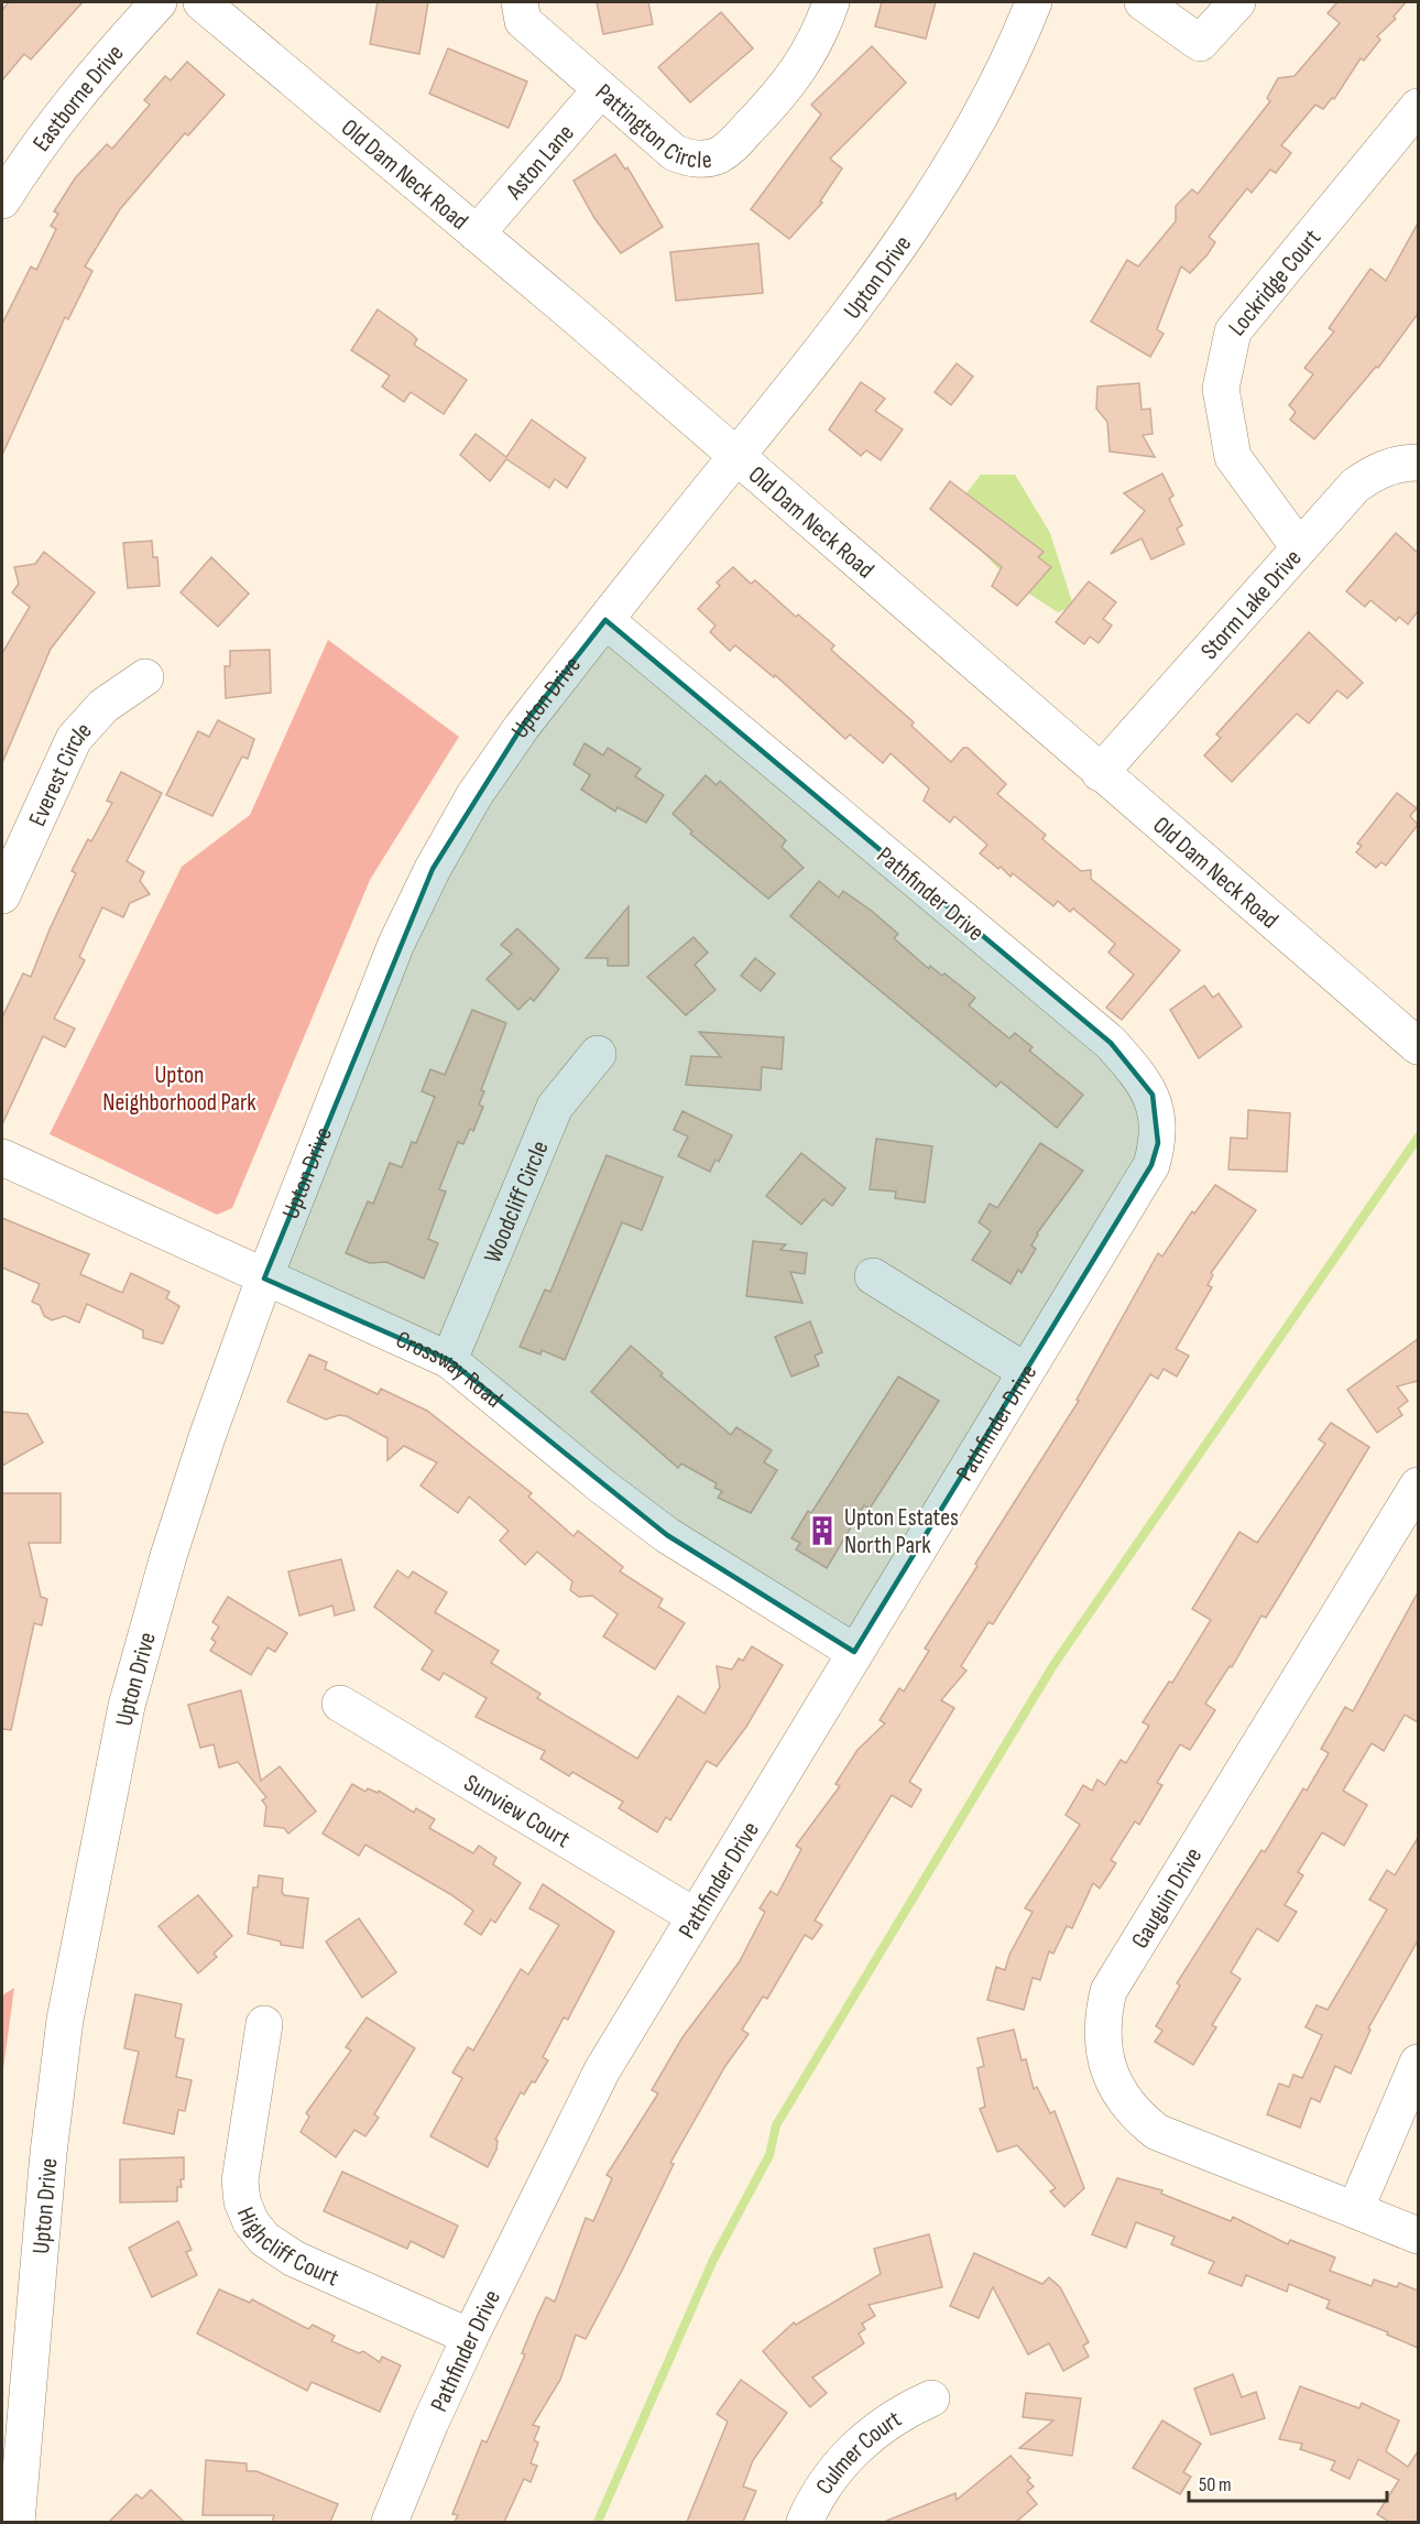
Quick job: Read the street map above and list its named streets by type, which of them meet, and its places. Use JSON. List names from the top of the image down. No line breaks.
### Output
{"streets":{"street":["Eastborne Drive","Pattington Circle","Aston Lane","Old Dam Neck Road","Upton Drive","Lockridge Court","Storm Lake Drive","Everest Circle","Pathfinder Drive","Woodcliff Circle","Crossway Road","Sunview Court","Gauguin Drive","Highcliff Court","Culmer Court"]},"crossings":[["Pattington Circle","Aston Lane"],["Aston Lane","Old Dam Neck Road"],["Old Dam Neck Road","Upton Drive"],["Old Dam Neck Road","Storm Lake Drive"],["Upton Drive","Pathfinder Drive"],["Upton Drive","Crossway Road"],["Lockridge Court","Storm Lake Drive"],["Pathfinder Drive","Crossway Road"],["Pathfinder Drive","Sunview Court"],["Pathfinder Drive","Highcliff Court"],["Woodcliff Circle","Crossway Road"]],"parks":["Upton Neighborhood Park"],"places":{"building":["Upton Estates North Park"]},"scale_bar":"50 m"}
